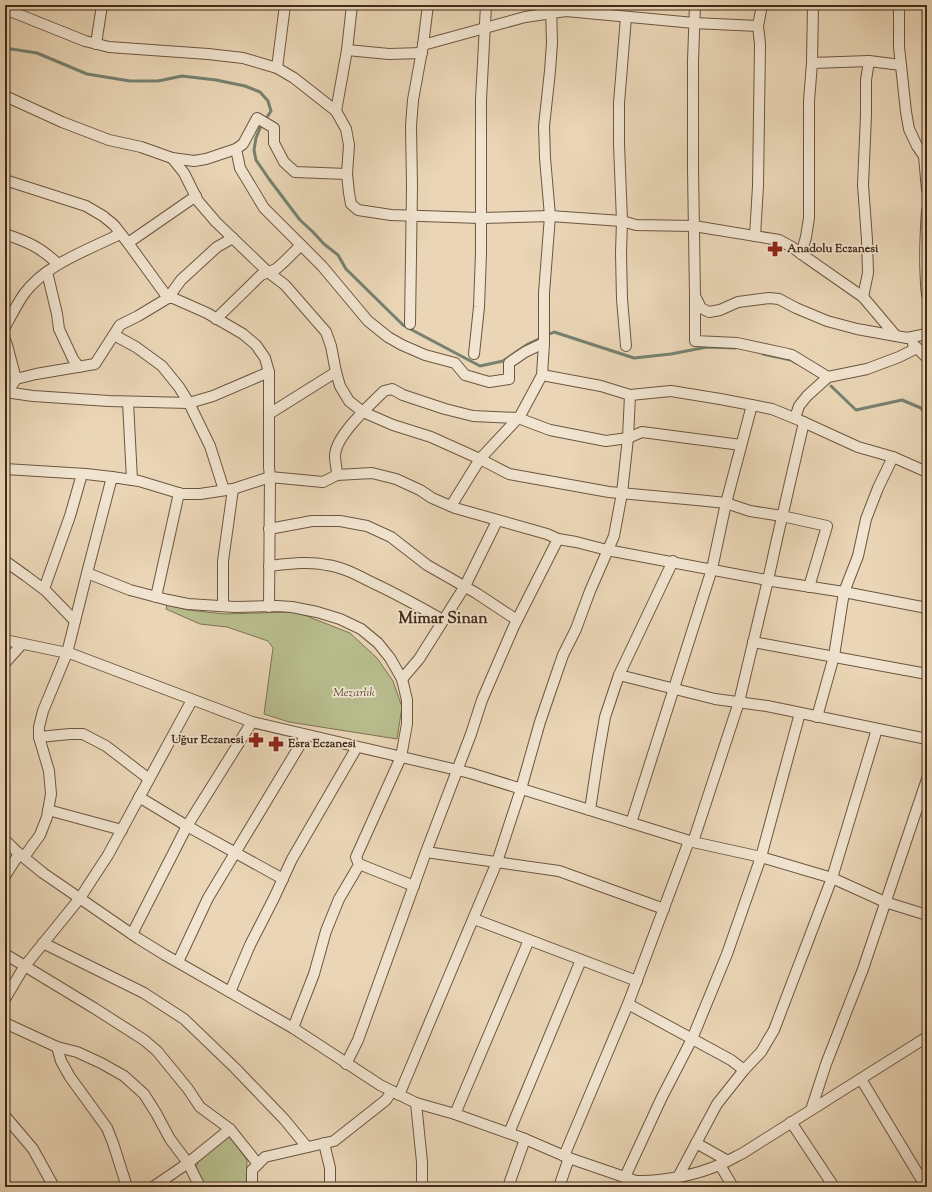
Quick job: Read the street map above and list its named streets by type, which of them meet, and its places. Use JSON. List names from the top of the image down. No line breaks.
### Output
{"districts":["Mimar Sinan"],"parks":["Mezarlık"],"places":{"pharmacy":["Anadolu Eczanesi","Uğur Eczanesi","Esra Eczanesi"]}}
